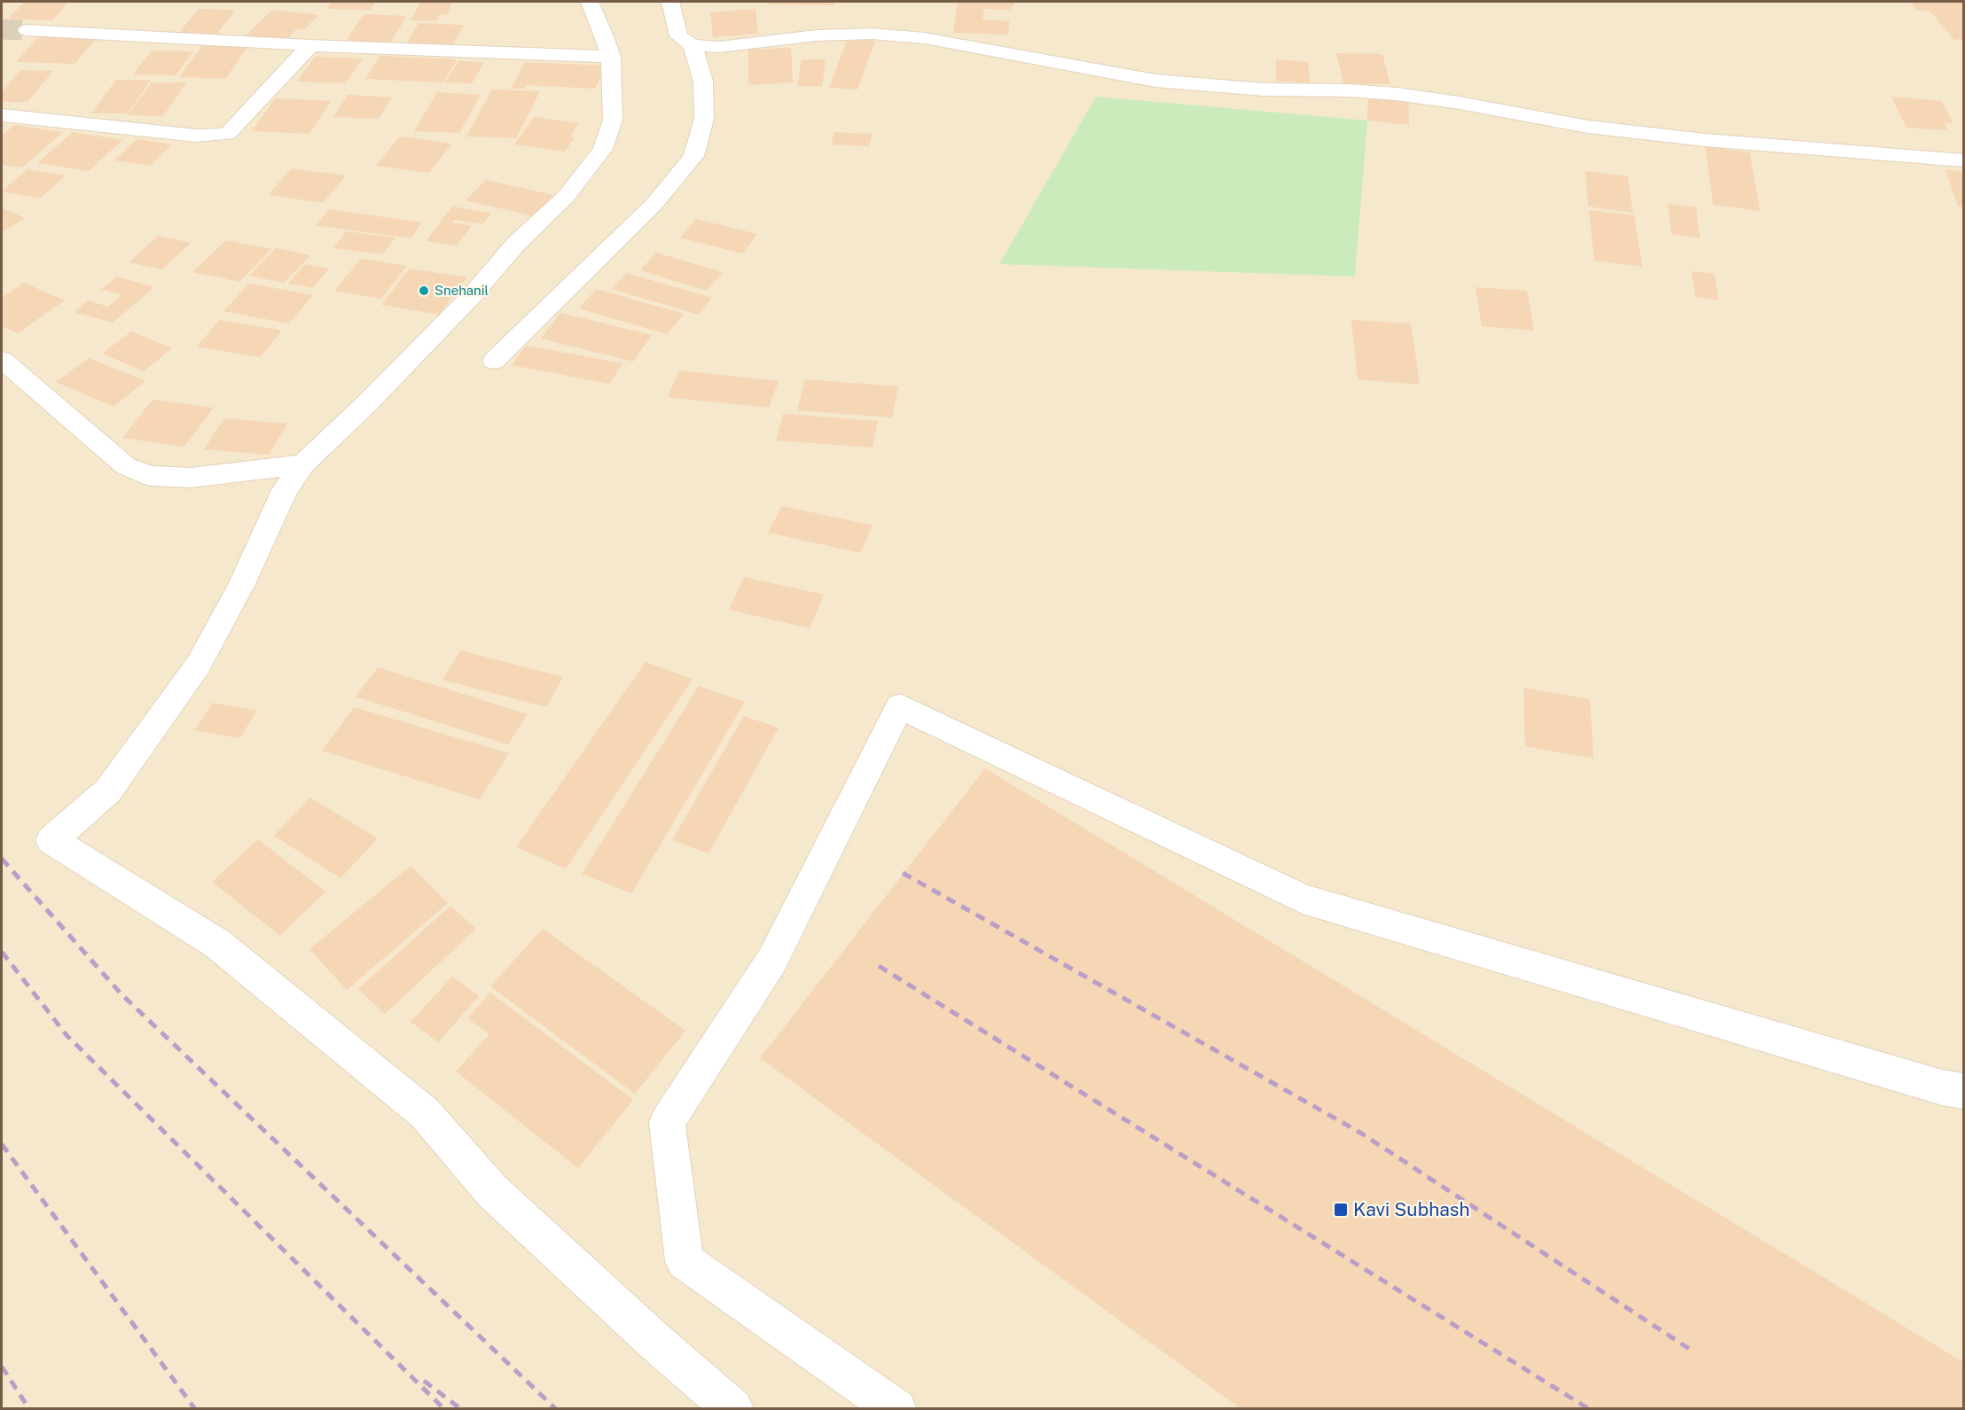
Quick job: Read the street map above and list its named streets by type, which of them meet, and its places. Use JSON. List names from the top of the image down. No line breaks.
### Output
{"places":{"other":["Snehanil"],"transit":["Kavi Subhash"]}}
